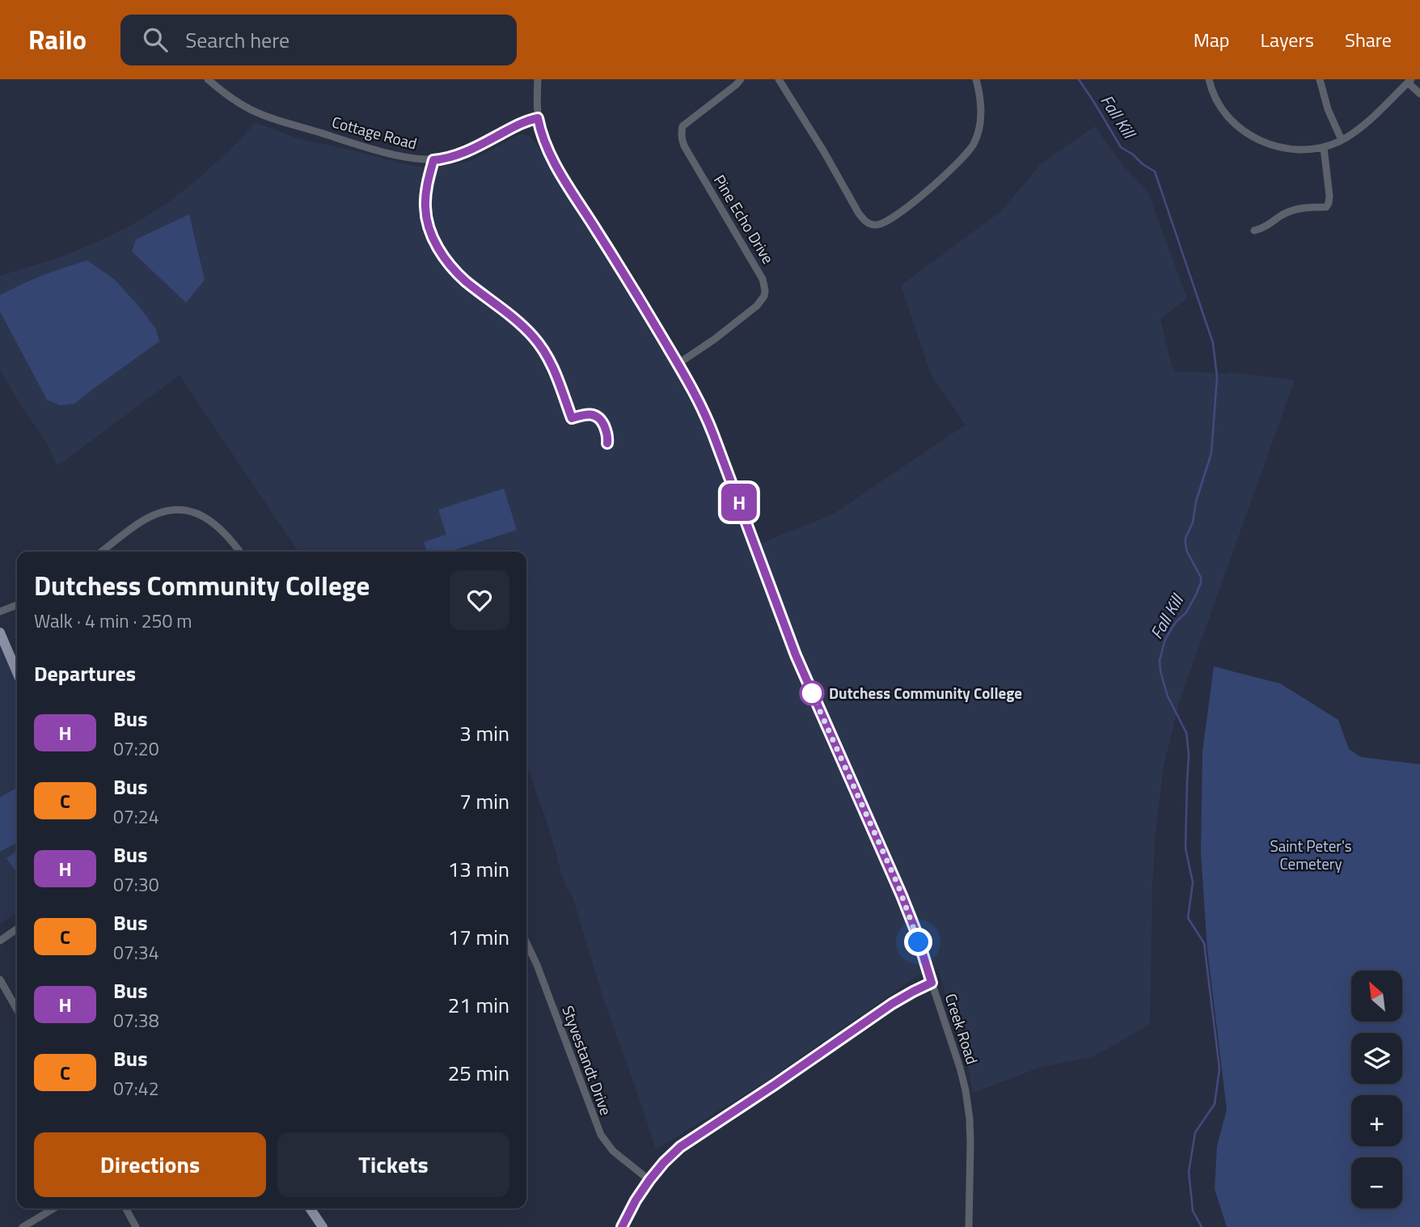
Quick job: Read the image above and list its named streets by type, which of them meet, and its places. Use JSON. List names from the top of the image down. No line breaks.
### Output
{"streets":{"street":["Cottage Road","Pine Echo Drive","Creek Road","Styvestandt Drive"]},"crossings":[["Cottage Road","Creek Road"],["Pine Echo Drive","Creek Road"]],"water":["Fall Kill"],"parks":["Saint Peter's Cemetery"],"places":["Dutchess Community College"],"lines":["bus line H"],"north":"top left","page":{"header":"Railo","search":"Search here","nav":["Map","Layers","Share"],"on_map":"H","heading":[["Dutchess Community College","Walk · 4 min · 250 m"],"Departures"],"list":[{"mark":"H","name":"Bus","note":"07:20","value":"3 min"},{"mark":"C","name":"Bus","note":"07:24","value":"7 min"},{"mark":"H","name":"Bus","note":"07:30","value":"13 min"},{"mark":"C","name":"Bus","note":"07:34","value":"17 min"},{"mark":"H","name":"Bus","note":"07:38","value":"21 min"},{"mark":"C","name":"Bus","note":"07:42","value":"25 min"}],"map_buttons":["+","−"],"buttons":["Directions","Tickets"]}}
